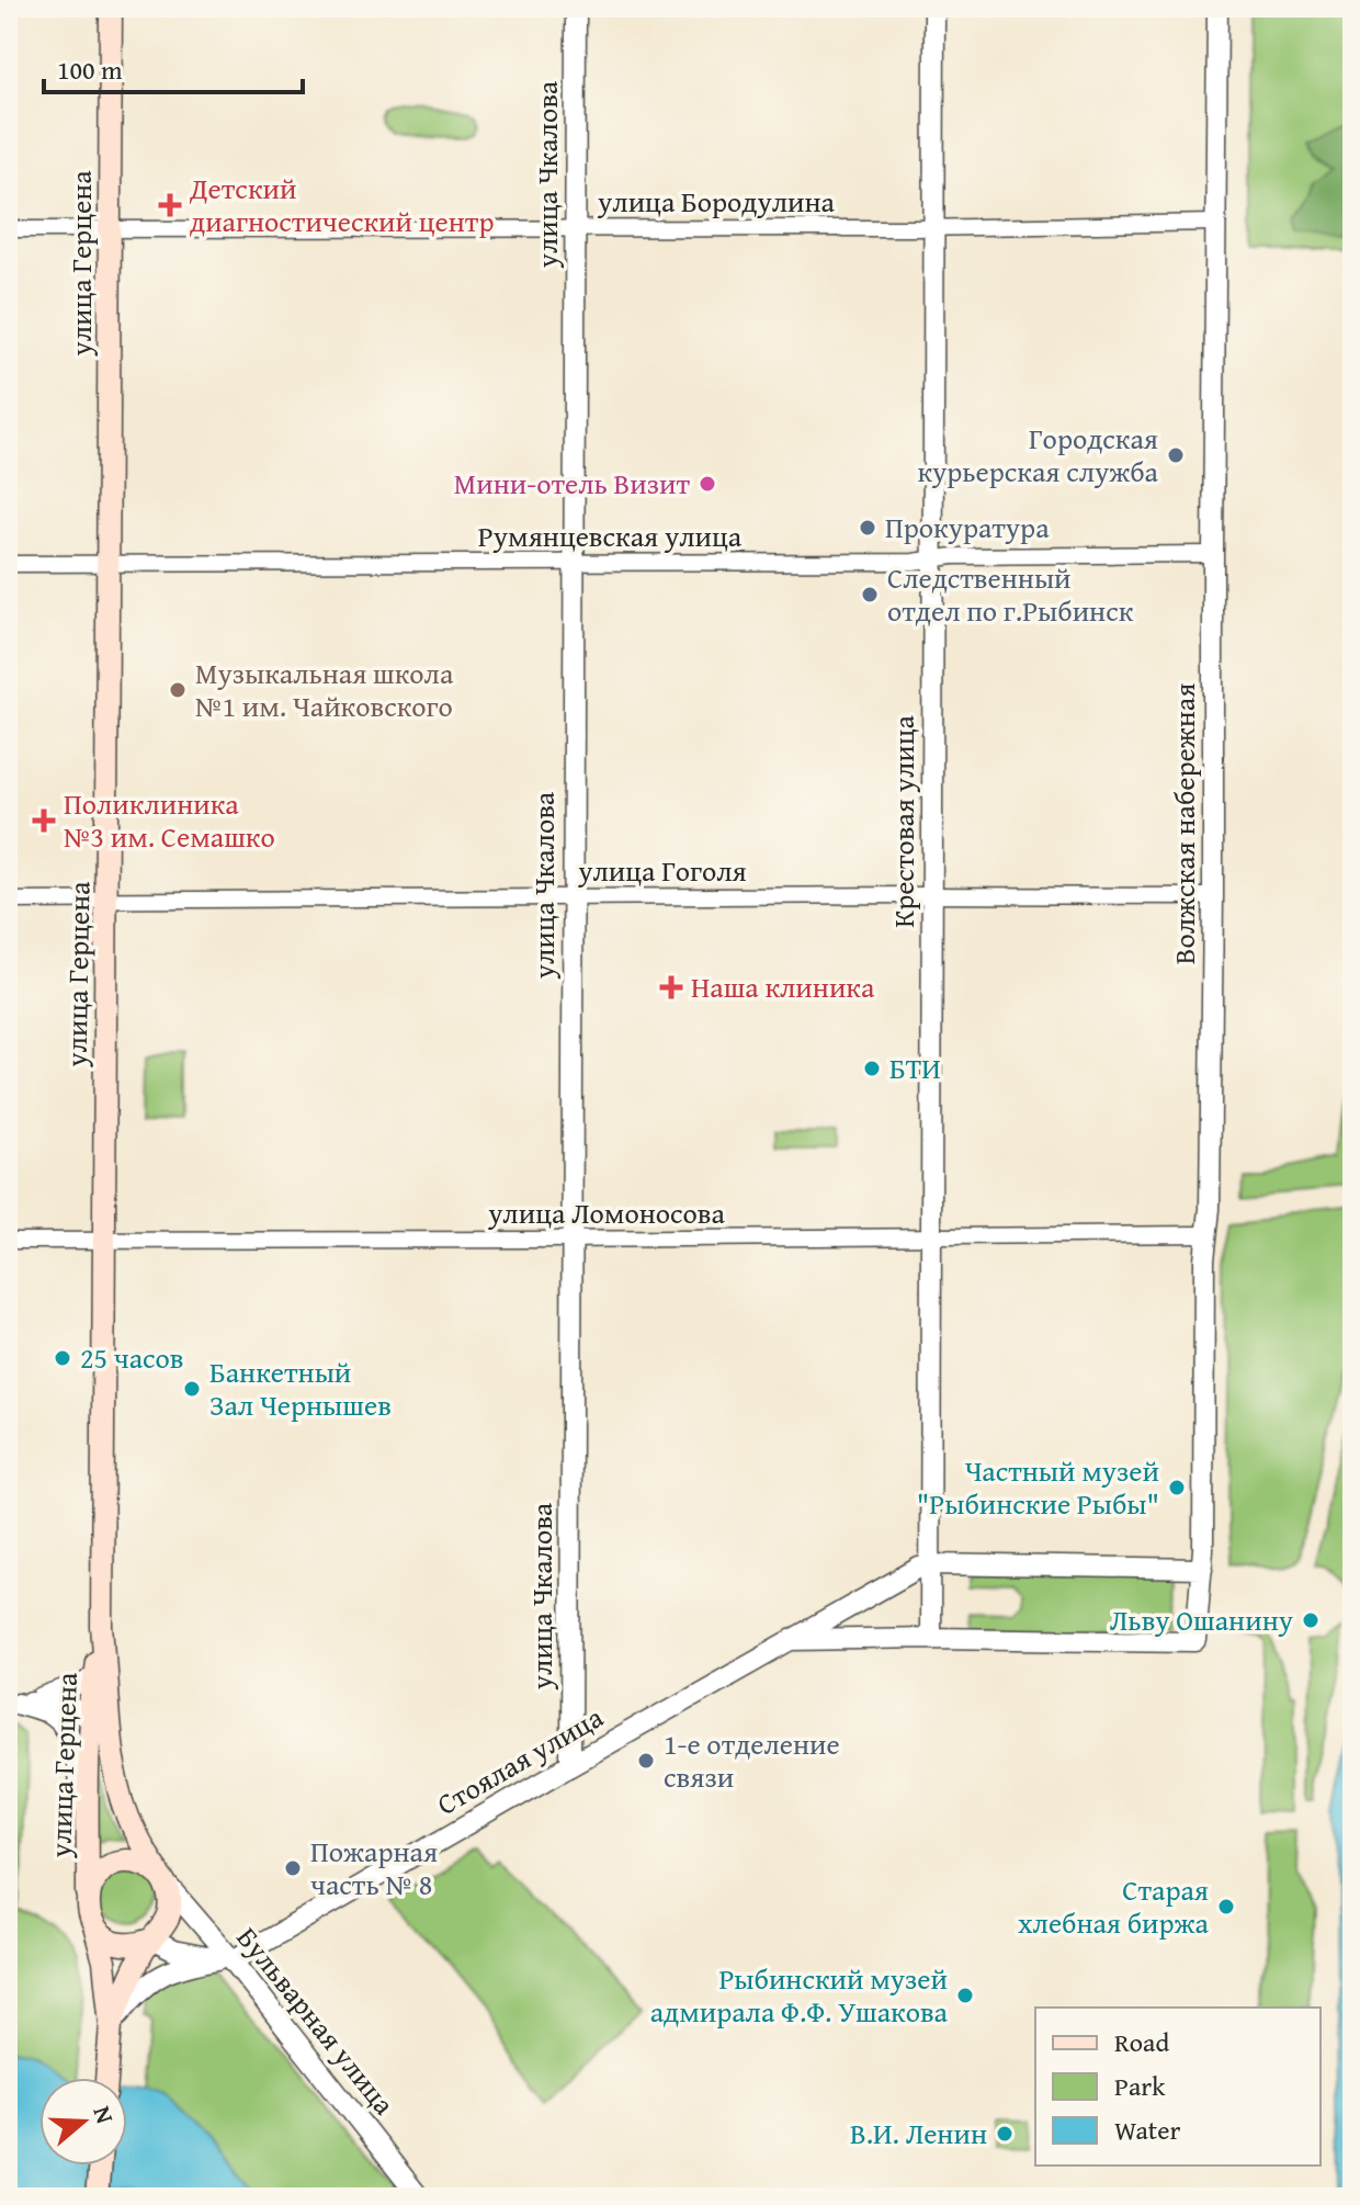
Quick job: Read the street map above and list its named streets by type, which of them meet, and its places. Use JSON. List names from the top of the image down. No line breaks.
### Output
{"streets":{"main road":["улица Герцена"],"street":["улица Чкалова","улица Бородулина","Румянцевская улица","Крестовая улица","Волжская набережная","улица Гоголя","улица Ломоносова","Стоялая улица","Бульварная улица"]},"crossings":[["улица Чкалова","улица Бородулина"],["улица Чкалова","Румянцевская улица"],["улица Чкалова","улица Гоголя"],["улица Чкалова","улица Ломоносова"],["улица Чкалова","Стоялая улица"],["улица Бородулина","улица Герцена"],["улица Бородулина","Крестовая улица"],["улица Бородулина","Волжская набережная"],["улица Герцена","Румянцевская улица"],["улица Герцена","улица Гоголя"],["улица Герцена","улица Ломоносова"],["улица Герцена","Стоялая улица"],["улица Герцена","Бульварная улица"],["Румянцевская улица","Крестовая улица"],["Румянцевская улица","Волжская набережная"],["Крестовая улица","улица Гоголя"],["Крестовая улица","улица Ломоносова"],["Крестовая улица","Стоялая улица"],["Волжская набережная","улица Гоголя"],["Волжская набережная","улица Ломоносова"],["Волжская набережная","Стоялая улица"],["Стоялая улица","Бульварная улица"]],"places":{"health":["Детский диагностический центр","Поликлиника №3 им. Семашко","Наша клиника"],"other":["Городская курьерская служба","Мини-отель Визит","Прокуратура","Следственный отдел по г.Рыбинск","Музыкальная школа №1 им. Чайковского","БТИ","25 часов","Банкетный Зал Чернышев","Частный музей \"Рыбинские Рыбы\"","Льву Ошанину","1-е отделение связи","Пожарная часть № 8","Старая хлебная биржа","Рыбинский музей адмирала Ф.Ф. Ушакова","В.И. Ленин"]},"legend":["Road","Park","Water"],"scale_bar":"100 m","north":"right"}
